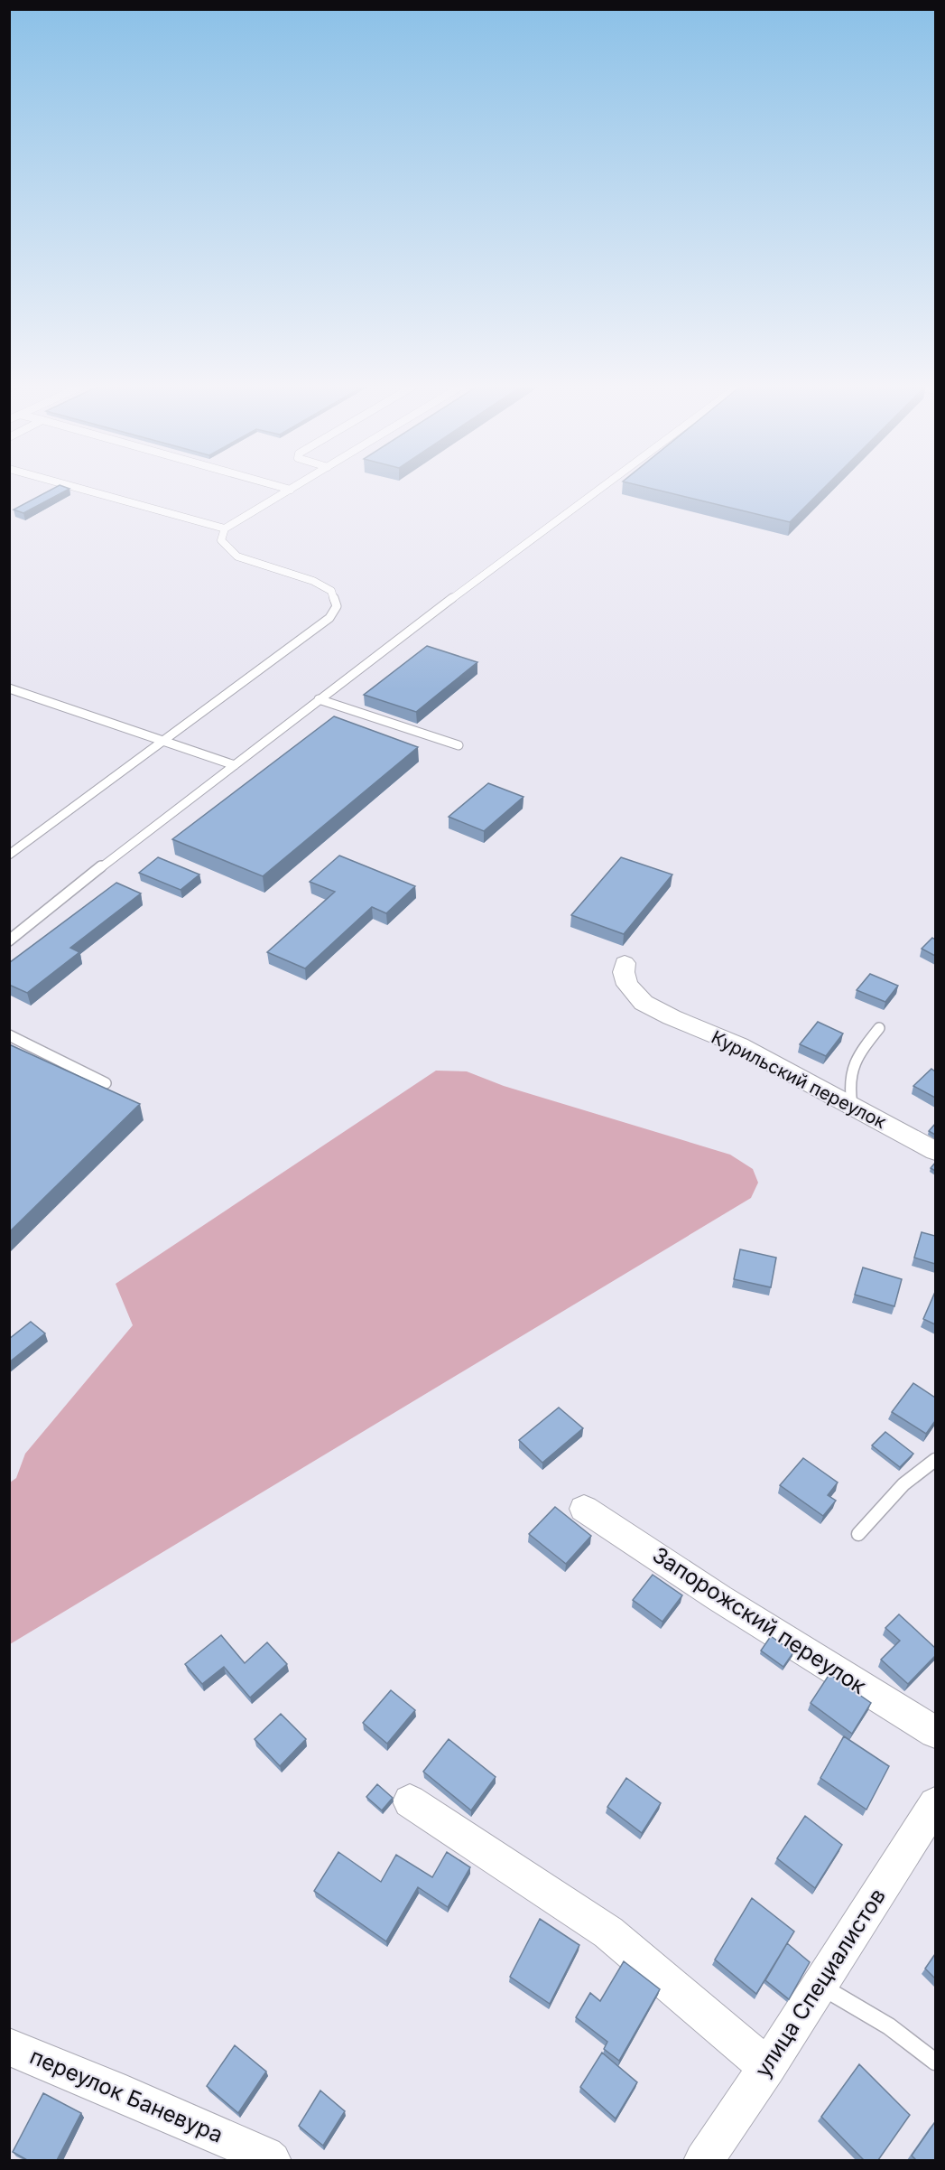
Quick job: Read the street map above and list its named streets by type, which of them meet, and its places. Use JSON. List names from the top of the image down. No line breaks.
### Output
{"streets":{"street":["Курильский переулок","Запорожский переулок","улица Специалистов","переулок Баневура"]}}
